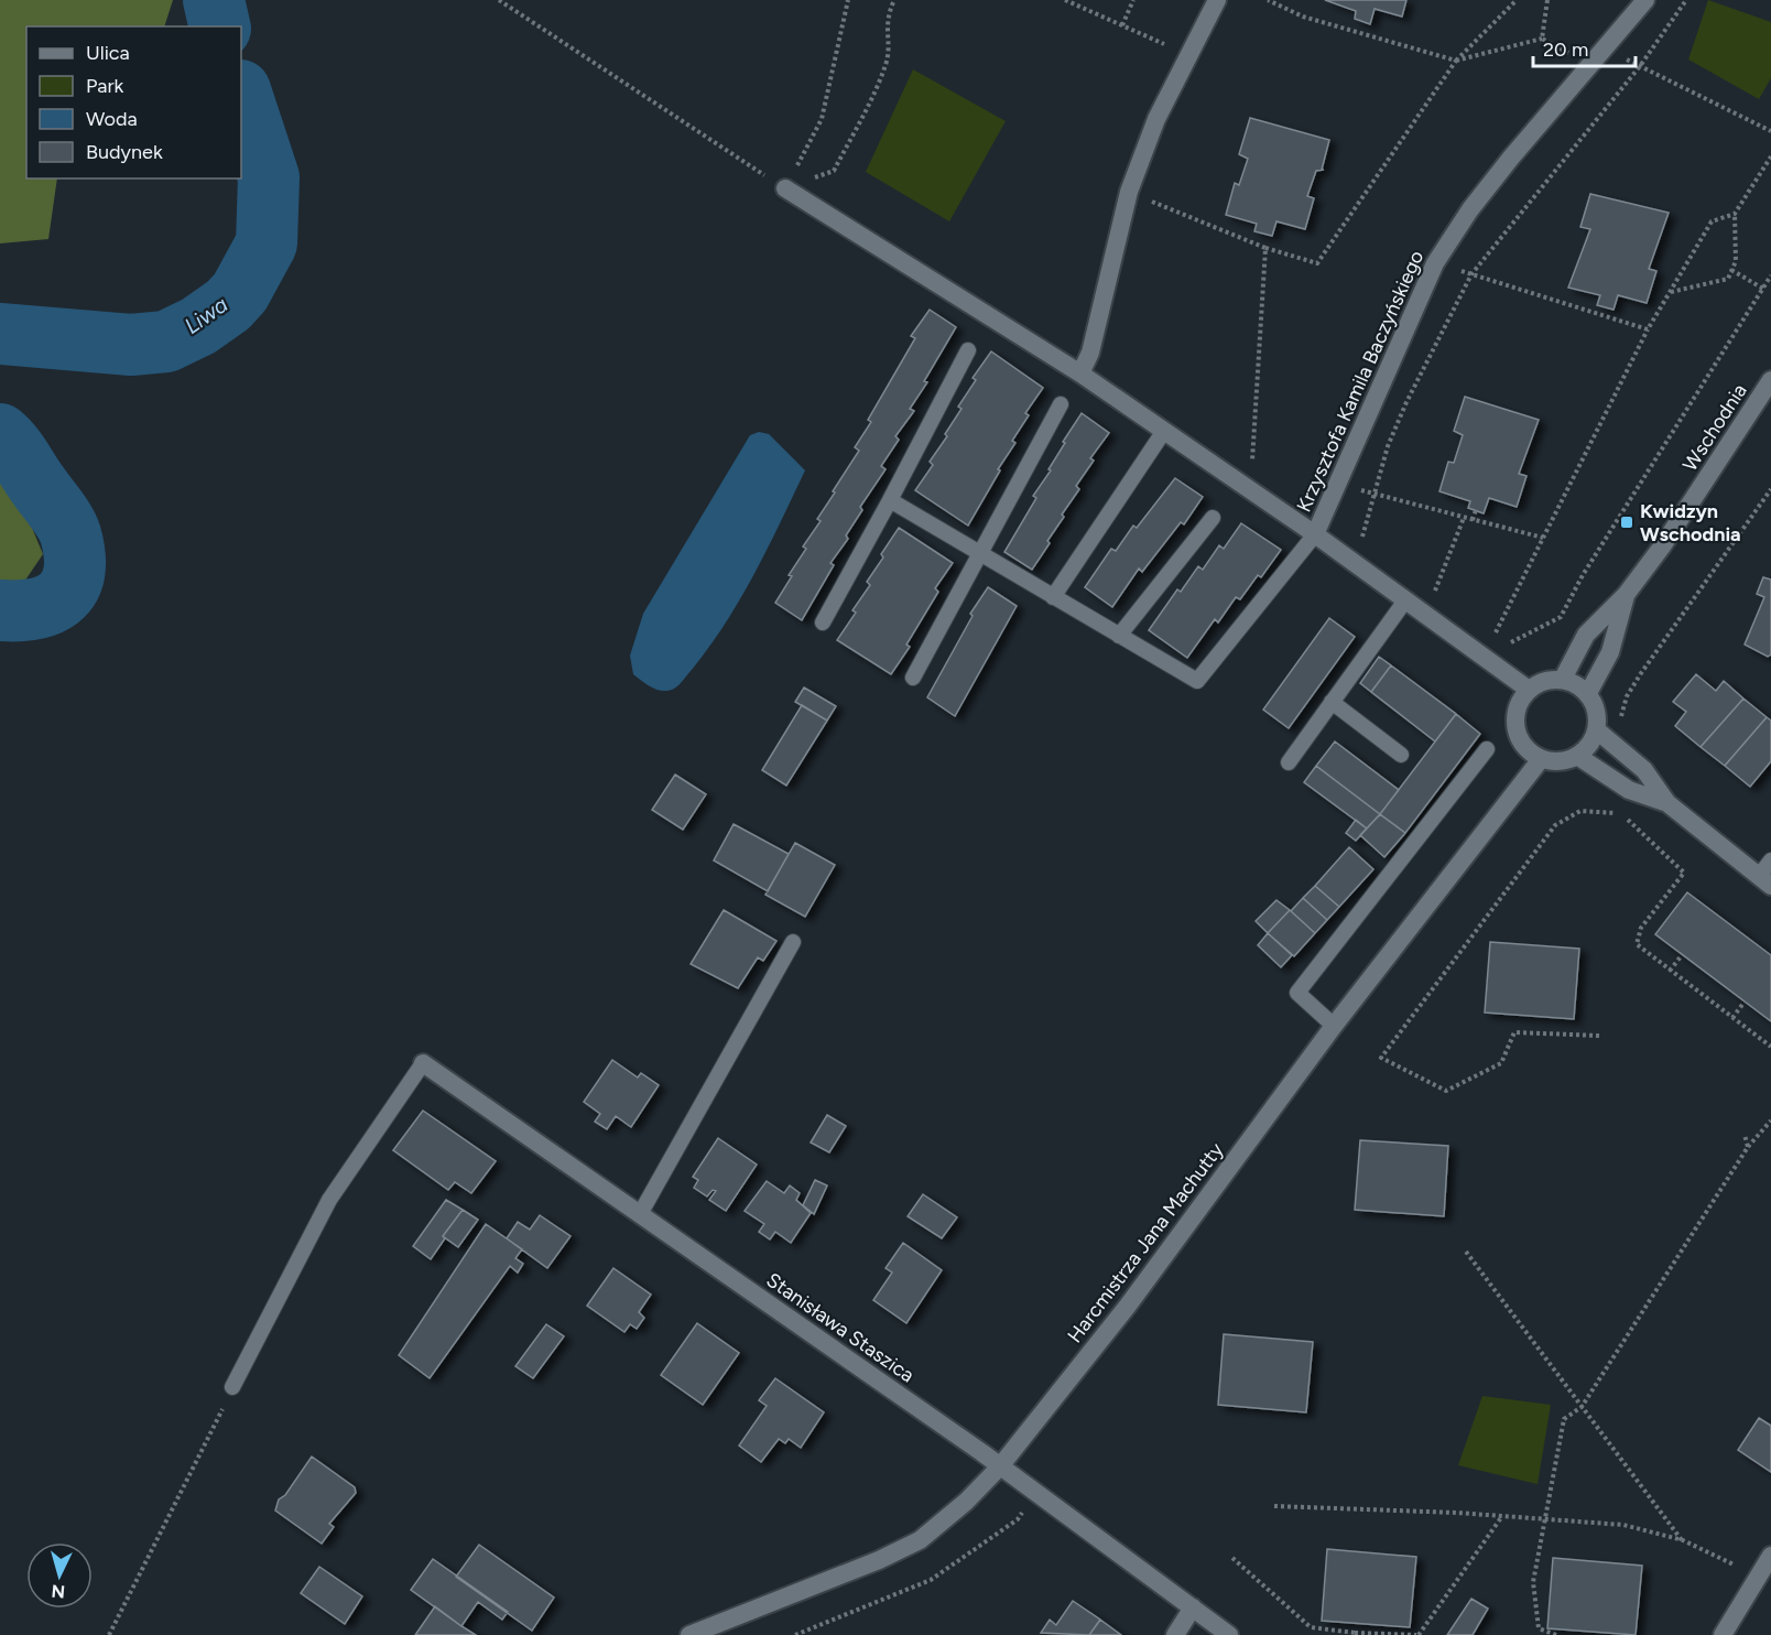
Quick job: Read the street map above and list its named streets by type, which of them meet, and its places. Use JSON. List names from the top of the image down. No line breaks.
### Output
{"streets":{"street":["Krzysztofa Kamila Baczyńskiego","Wschodnia","Harcmistrza Jana Machutty","Stanisława Staszica"]},"crossings":[["Wschodnia","Harcmistrza Jana Machutty"],["Harcmistrza Jana Machutty","Stanisława Staszica"]],"water":["Liwa"],"places":{"transit":["Kwidzyn Wschodnia"]},"legend":["Ulica","Park","Woda","Budynek"],"scale_bar":"20 m","north":"bottom"}
